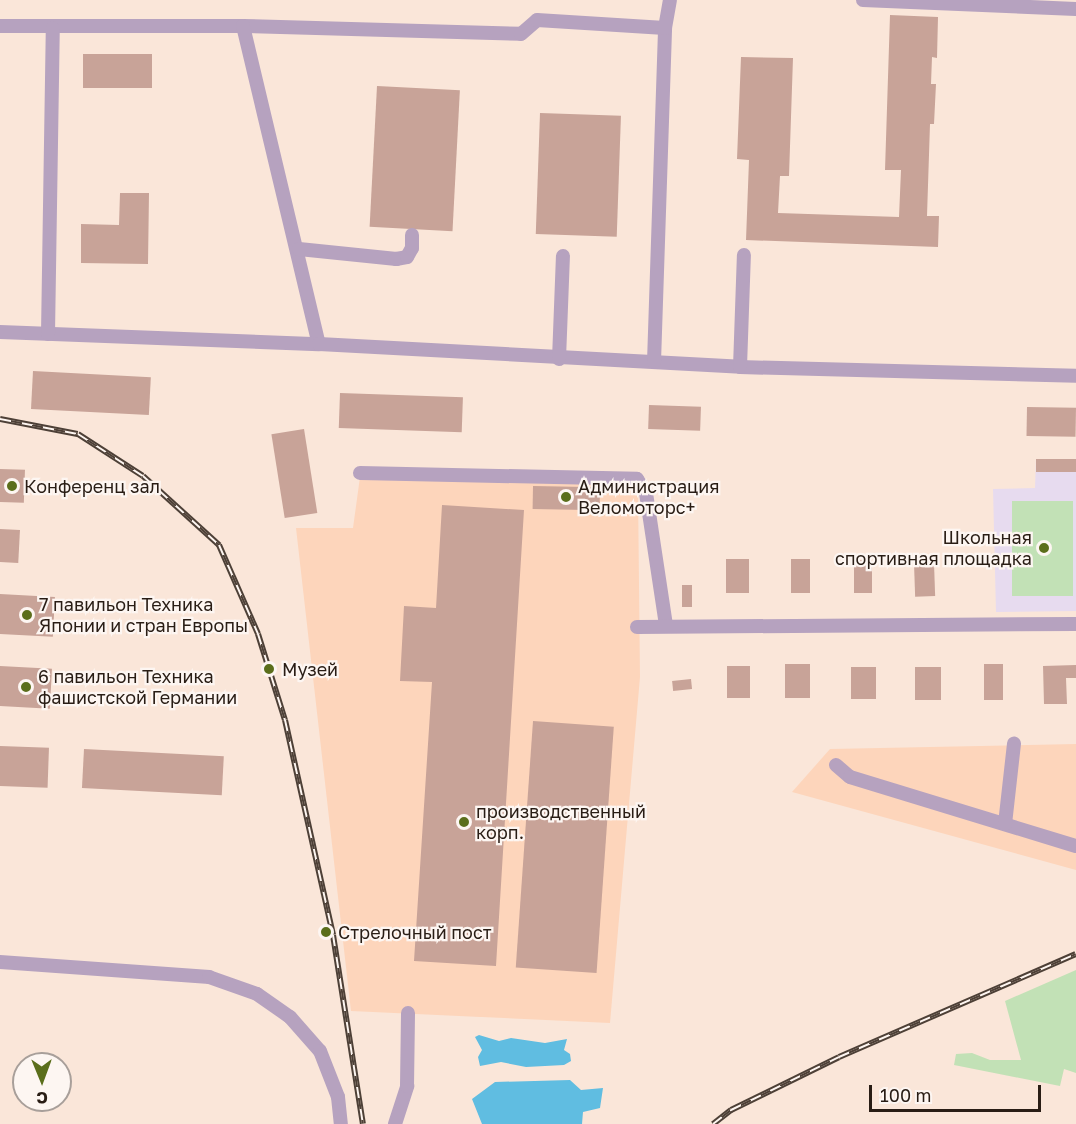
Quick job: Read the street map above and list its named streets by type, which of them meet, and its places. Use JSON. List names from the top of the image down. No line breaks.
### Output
{"places":["Конференц зал","Администрация Веломоторс+","Школьная спортивная площадка","7 павильон Техника Японии и стран Европы","Музей","6 павильон Техника фашистской Германии","производственный корп.","Стрелочный пост"],"scale_bar":"100 m","north":"bottom"}
